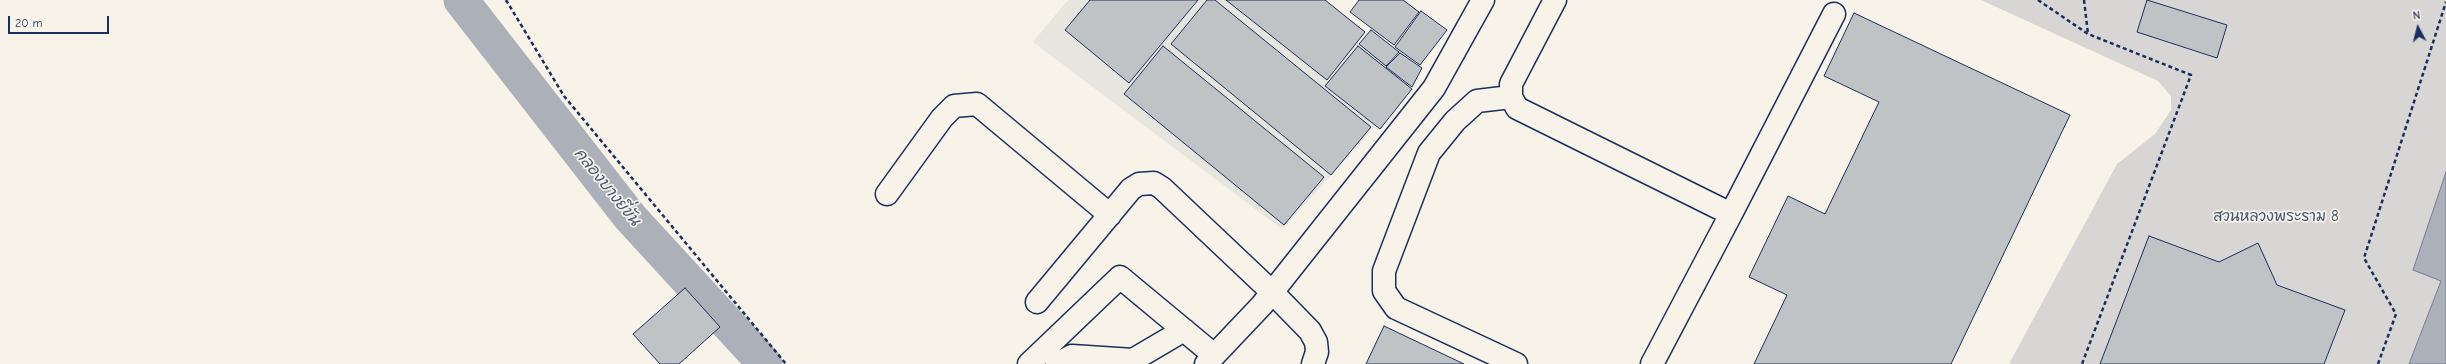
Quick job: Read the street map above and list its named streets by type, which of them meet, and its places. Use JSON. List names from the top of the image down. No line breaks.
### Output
{"water":["คลองบางยี่ขัน"],"parks":["สวนหลวงพระราม 8"],"scale_bar":"20 m","north":"top"}
